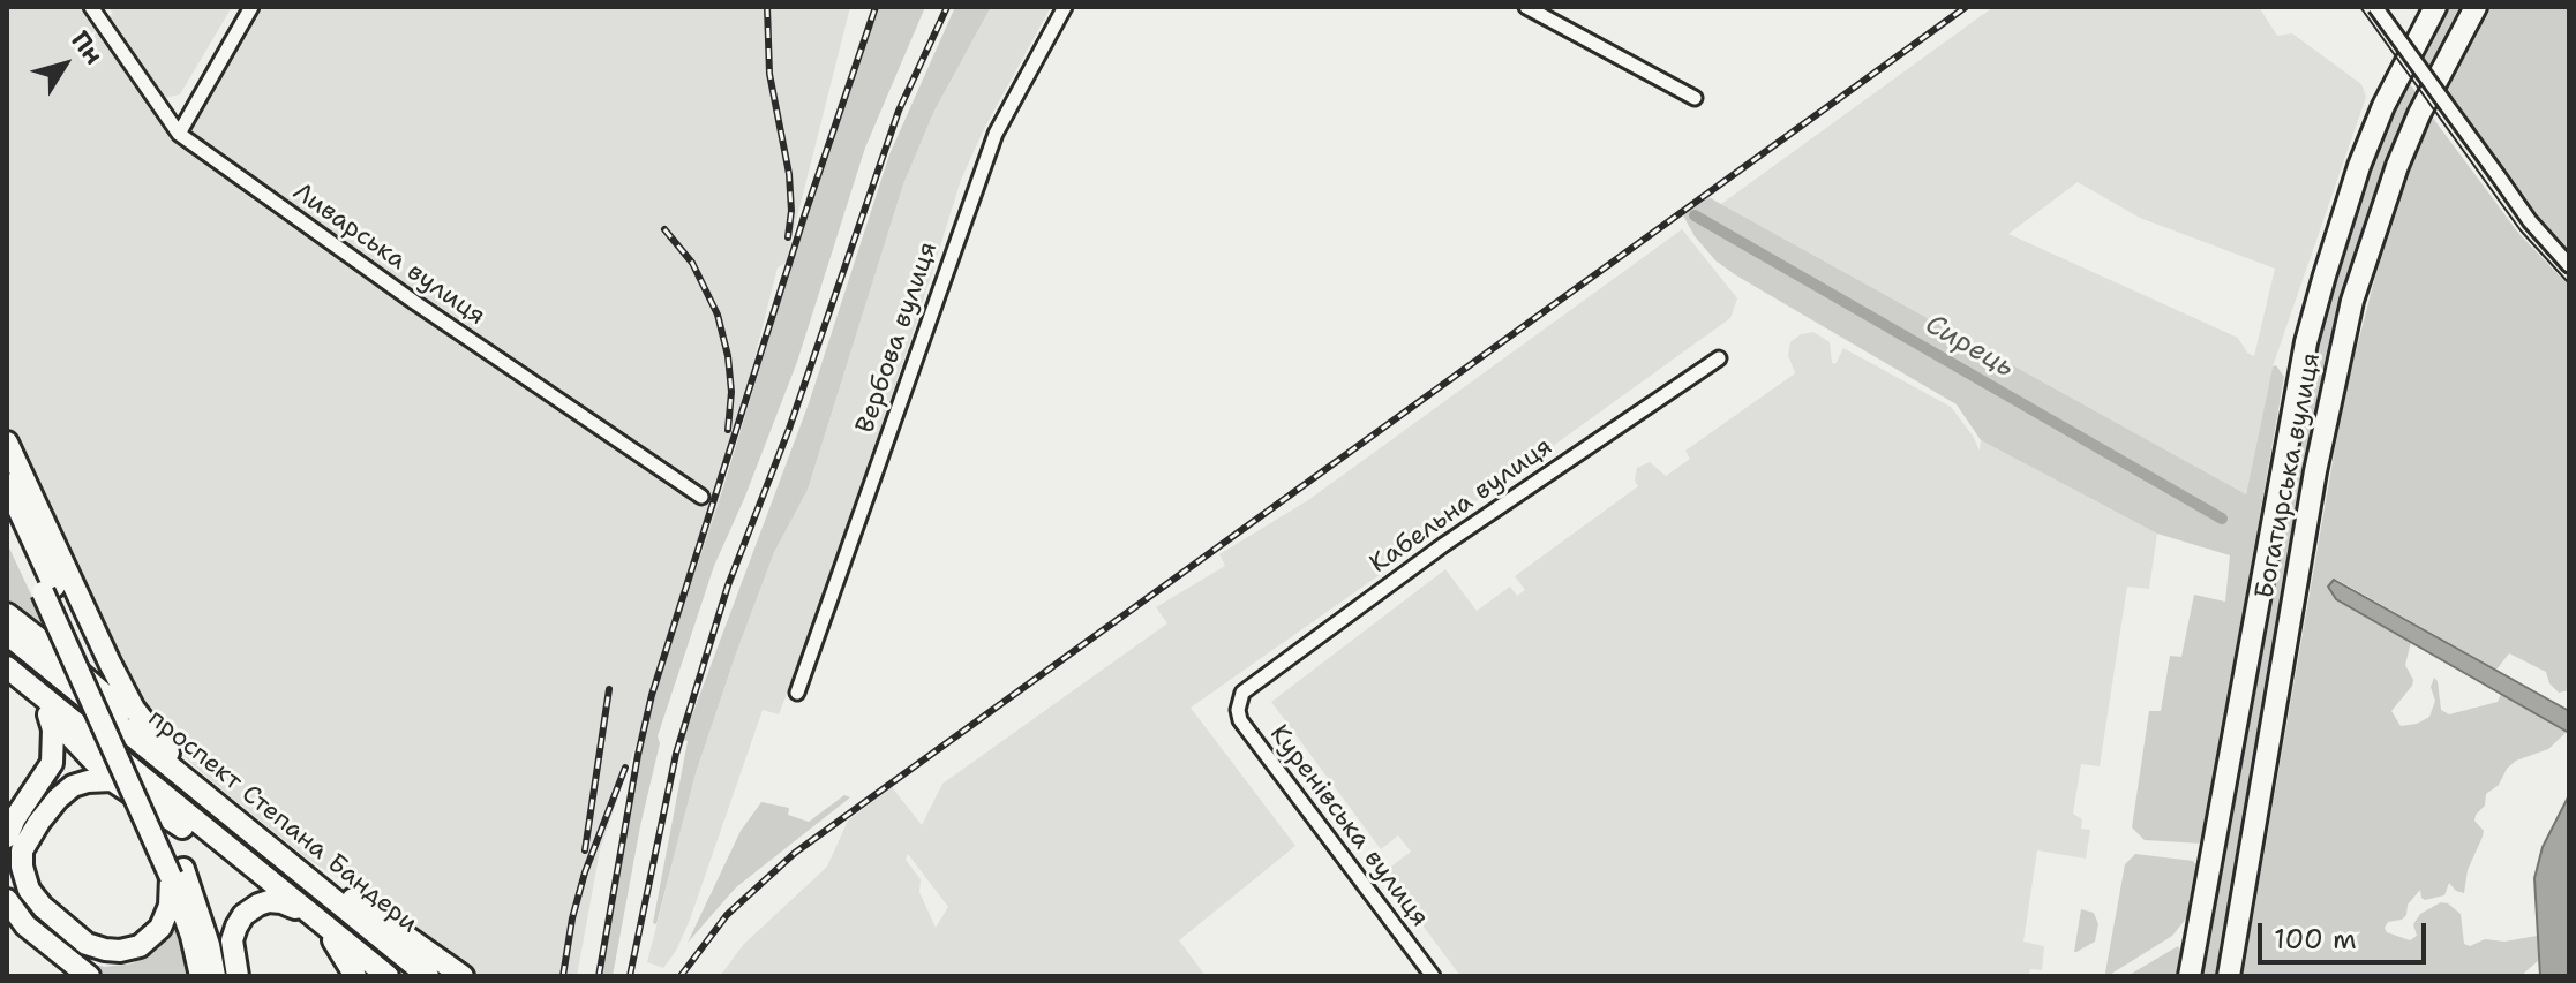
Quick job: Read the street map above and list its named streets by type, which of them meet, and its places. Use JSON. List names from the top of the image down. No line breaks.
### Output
{"streets":{"main road":["Богатирська вулиця","проспект Степана Бандери"],"street":["Ливарська вулиця","Вербова вулиця","Кабельна вулиця","Куренівська вулиця"]},"crossings":[["Кабельна вулиця","Куренівська вулиця"]],"water":["Сирець"],"scale_bar":"100 m","north":"top right"}
